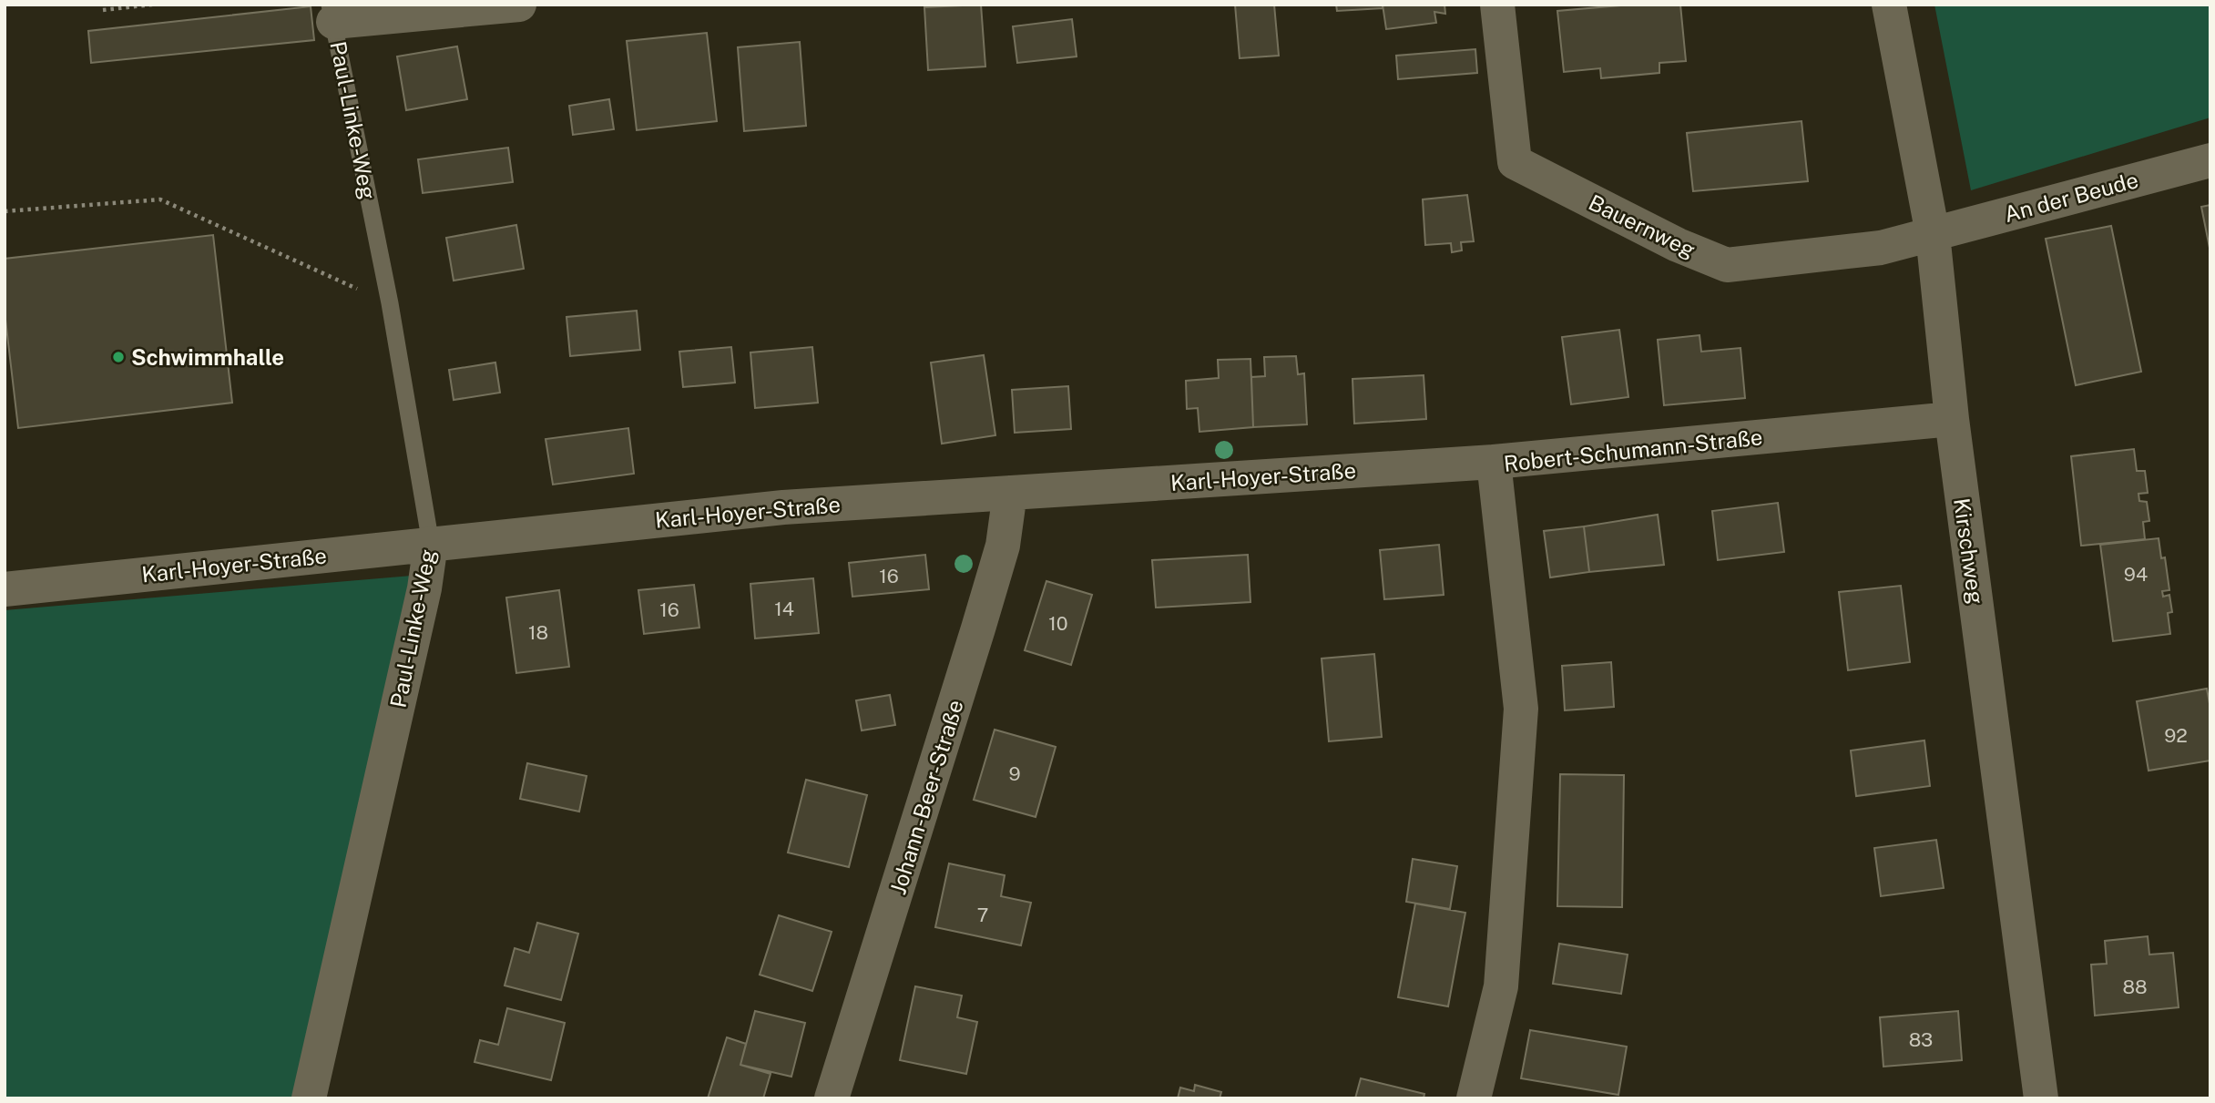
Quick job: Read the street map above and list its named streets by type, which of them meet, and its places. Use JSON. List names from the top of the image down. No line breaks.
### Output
{"streets":{"street":["Paul-Linke-Weg","An der Beude","Bauernweg","Robert-Schumann-Straße","Karl-Hoyer-Straße","Kirschweg","Johann-Beer-Straße"]},"crossings":[["Paul-Linke-Weg","Karl-Hoyer-Straße"],["An der Beude","Bauernweg"],["An der Beude","Kirschweg"],["Bauernweg","Kirschweg"],["Robert-Schumann-Straße","Karl-Hoyer-Straße"],["Robert-Schumann-Straße","Kirschweg"],["Karl-Hoyer-Straße","Johann-Beer-Straße"]],"places":["Schwimmhalle"],"house_numbers":["94","16","14","16","10","18","92","9","7","88","83"]}
